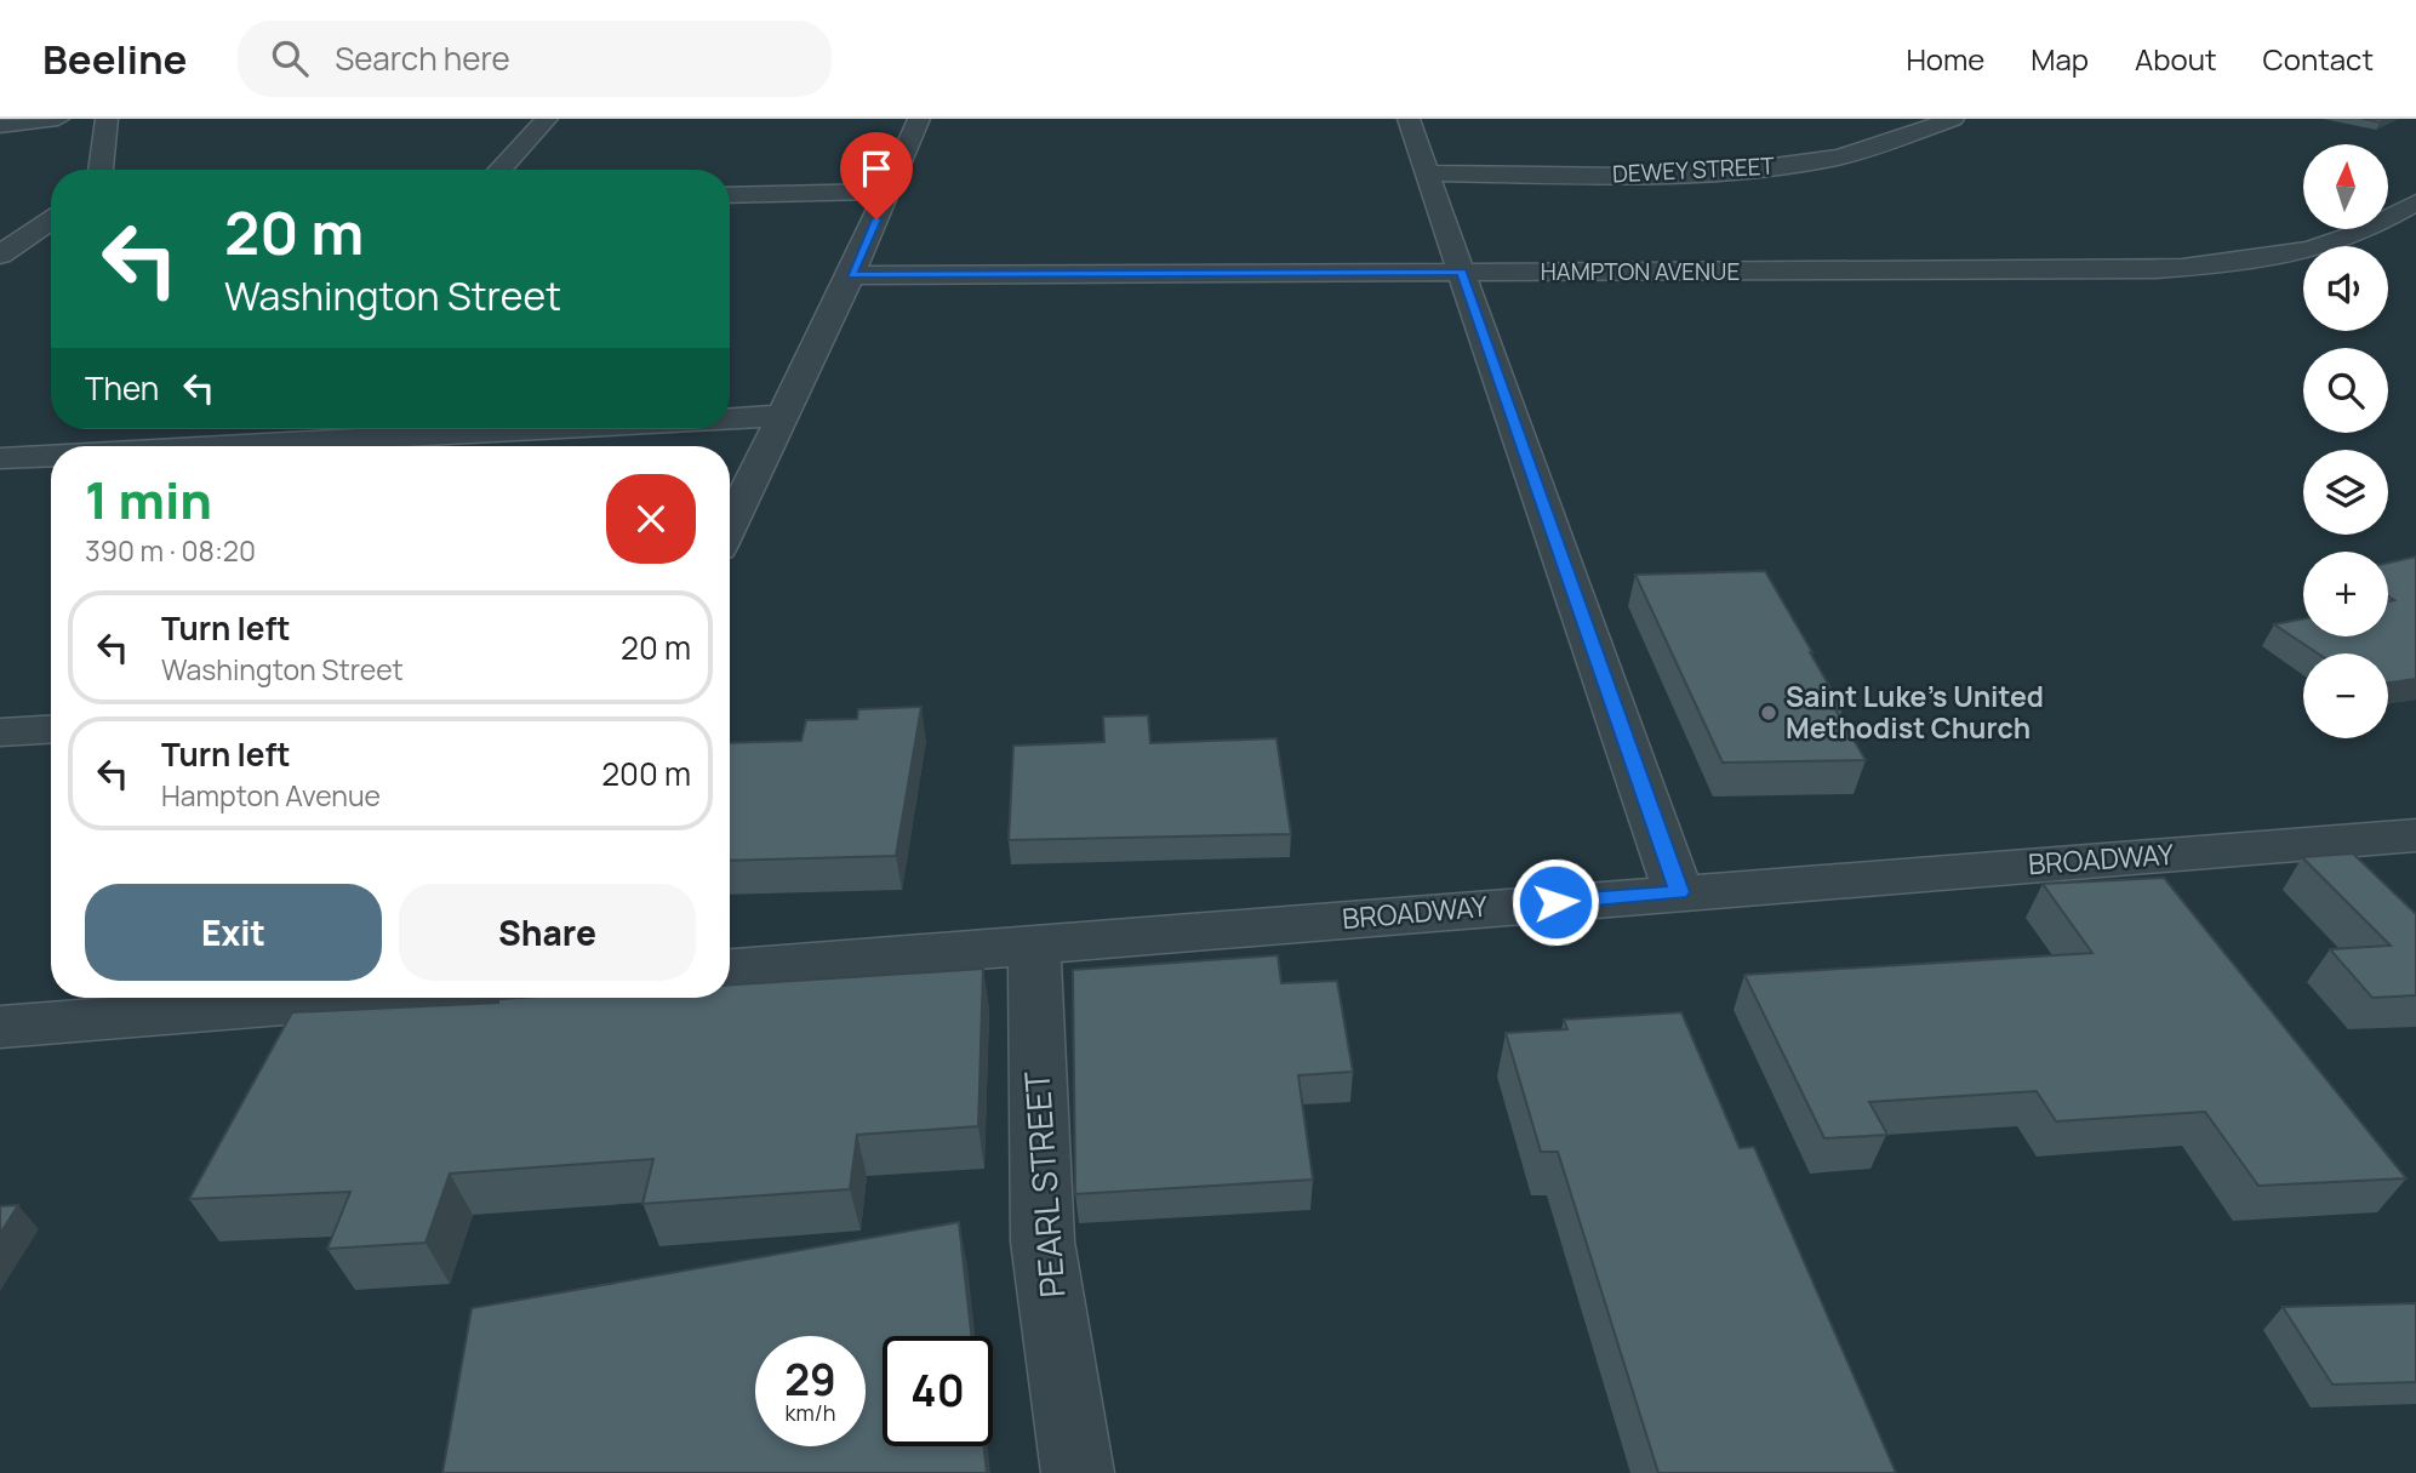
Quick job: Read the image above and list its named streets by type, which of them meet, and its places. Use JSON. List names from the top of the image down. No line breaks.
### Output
{"streets":{"street":["DEWEY STREET","HAMPTON AVENUE","BROADWAY","PEARL STREET"]},"crossings":[["BROADWAY","PEARL STREET"]],"places":["Saint Luke's United Methodist Church"],"north":"top","page":{"header":"Beeline","search":"Search here","nav":["Home","Map","About","Contact"],"map_buttons":["+","−"],"turn":["20 m","Washington Street"],"then":"Then","heading":["1 min","390 m · 08:20"],"list":[{"name":"Turn left","note":"Washington Street","value":"20 m"},{"name":"Turn left","note":"Hampton Avenue","value":"200 m"}],"buttons":["Exit","Share"],"speed":"29 km/h","limit":"40"}}
